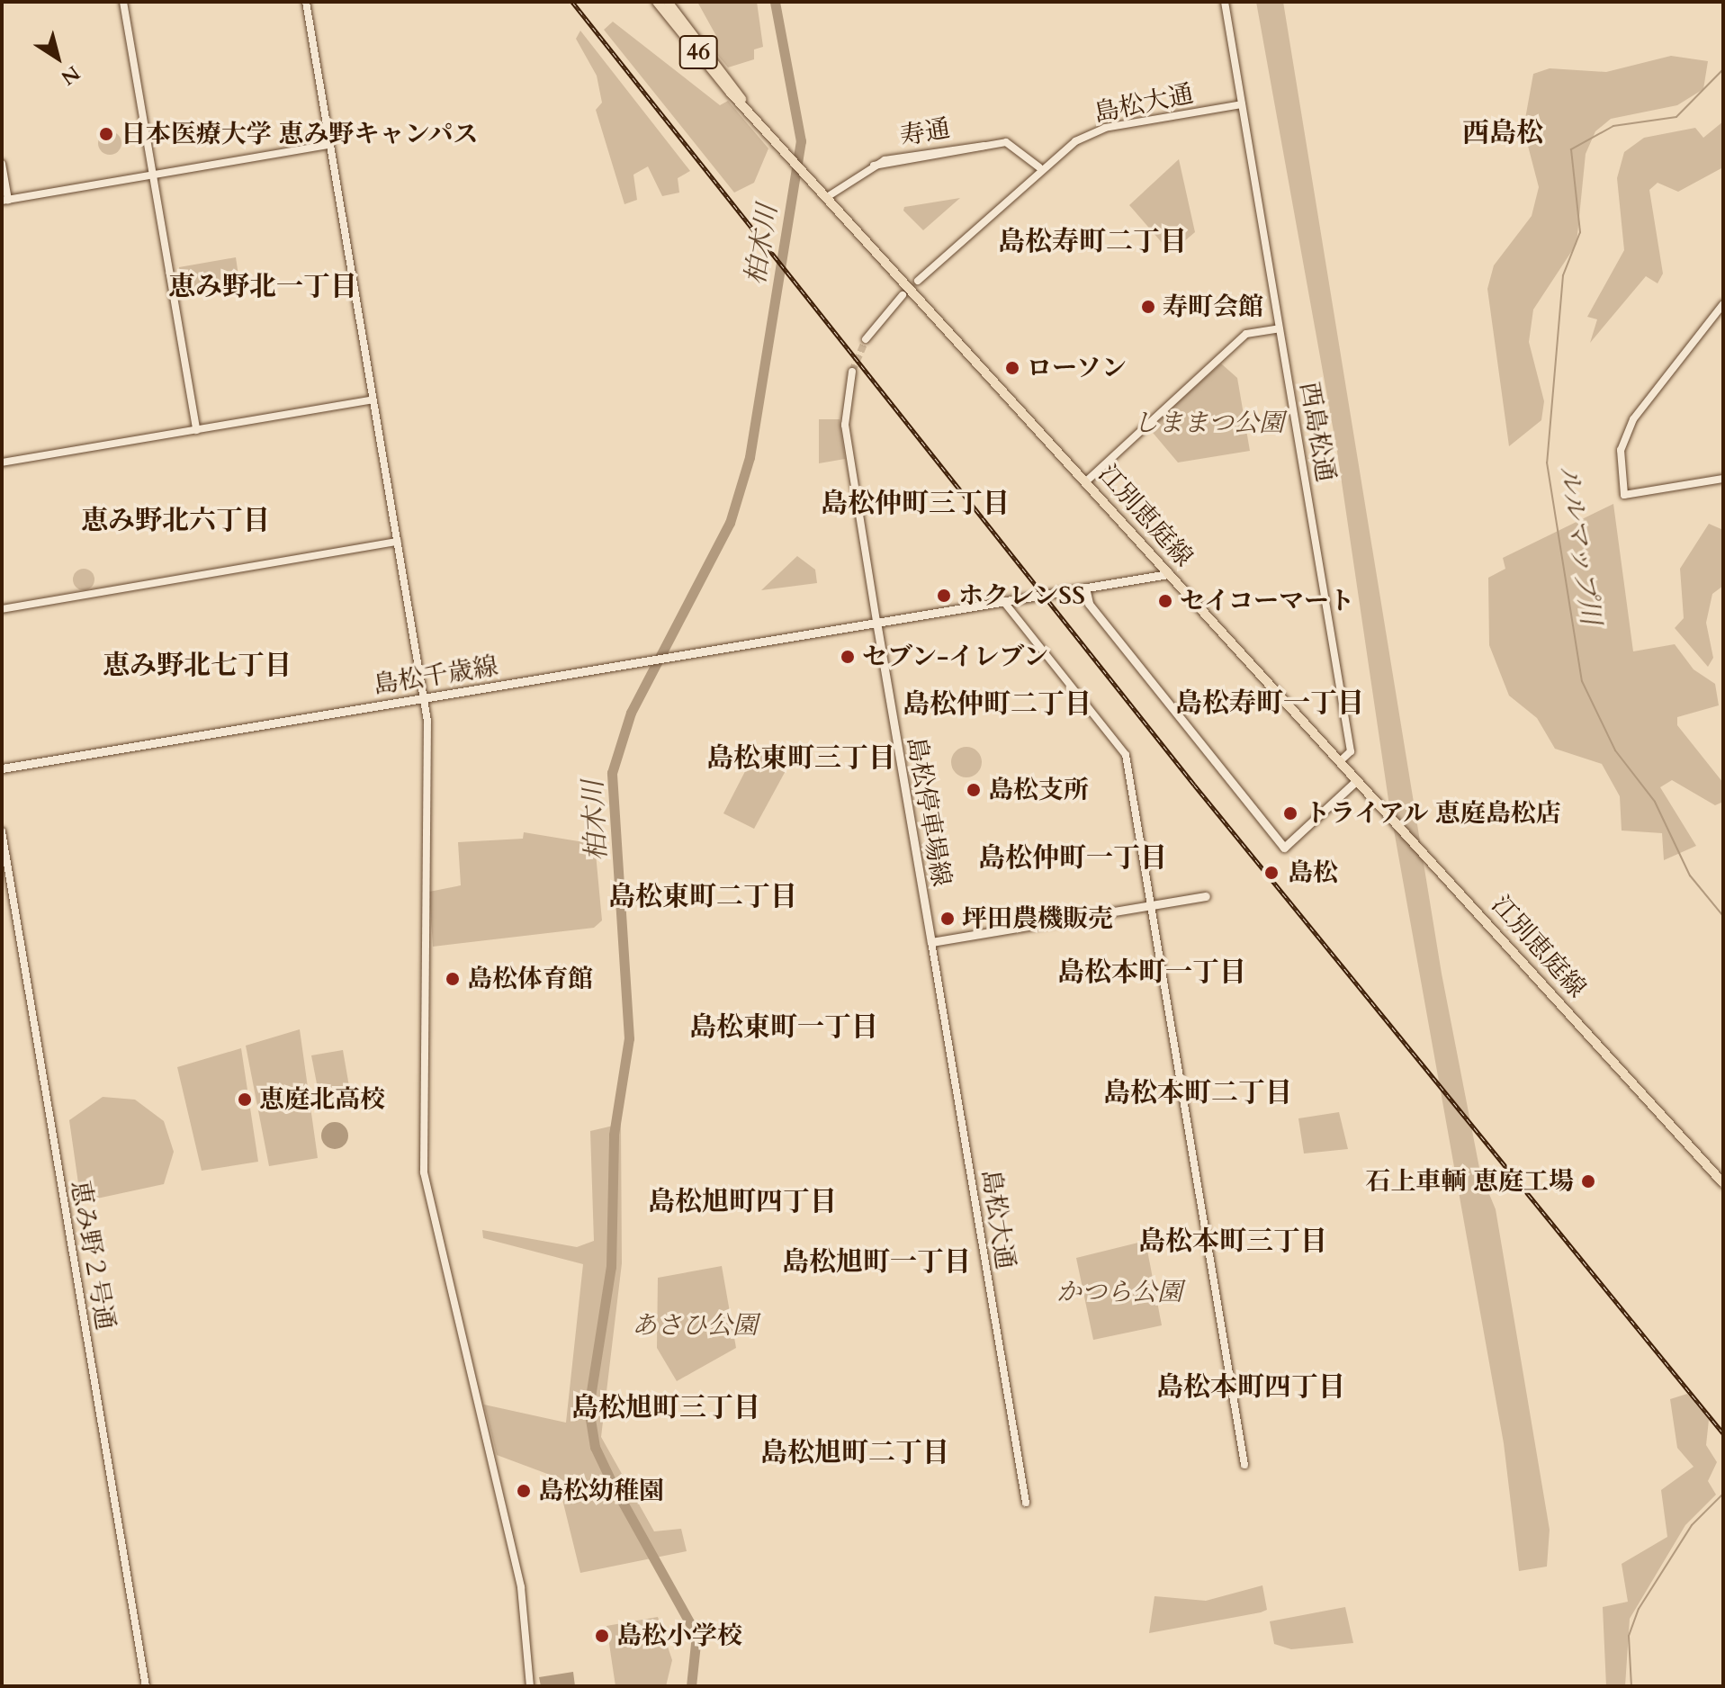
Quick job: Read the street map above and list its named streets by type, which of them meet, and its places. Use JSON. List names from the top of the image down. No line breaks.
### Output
{"streets":{"main road":["46","江別恵庭線","島松千歳線","島松停車場線"],"street":["島松大通","寿通","西島松通","恵み野２号通"]},"crossings":[["島松大通","寿通"],["島松大通","西島松通"],["島松大通","島松停車場線"],["寿通","江別恵庭線"],["西島松通","江別恵庭線"],["島松千歳線","島松停車場線"]],"districts":["西島松","島松寿町二丁目","恵み野北一丁目","島松仲町三丁目","恵み野北六丁目","恵み野北七丁目","島松寿町一丁目","島松仲町二丁目","島松東町三丁目","島松仲町一丁目","島松東町二丁目","島松本町一丁目","島松東町一丁目","島松本町二丁目","島松旭町四丁目","島松本町三丁目","島松旭町一丁目","島松本町四丁目","島松旭町三丁目","島松旭町二丁目"],"water":["柏木川","ルルマップ川"],"parks":["しままつ公園","かつら公園","あさひ公園"],"places":["日本医療大学 恵み野キャンパス","寿町会館","ローソン","ホクレンSS","セイコーマート","セブン-イレブン","島松支所","トライアル 恵庭島松店","島松","坪田農機販売","島松体育館","恵庭北高校","石上車輌 恵庭工場","島松幼稚園","島松小学校"],"north":"bottom right"}
